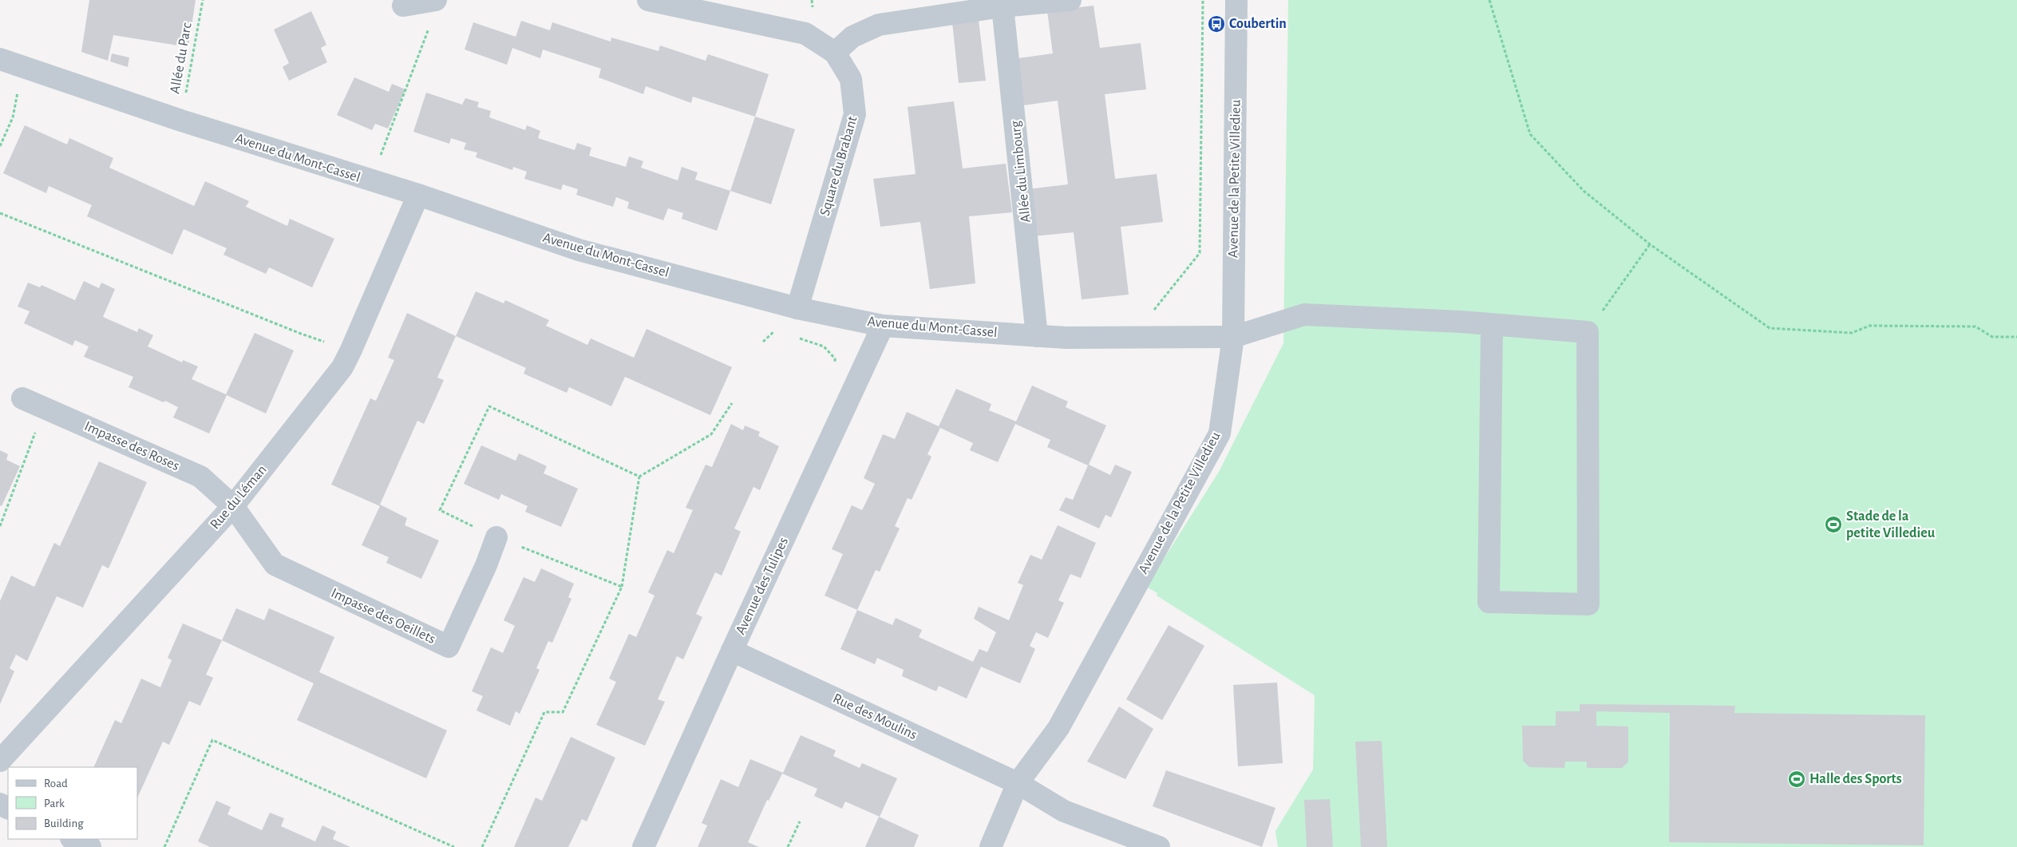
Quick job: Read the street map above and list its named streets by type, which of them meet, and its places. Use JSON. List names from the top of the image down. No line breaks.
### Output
{"streets":{"street":["Avenue du Mont-Cassel","Square du Brabant","Allée du Limbourg","Avenue de la Petite Villedieu","Impasse des Roses","Rue du Léman","Avenue des Tulipes","Impasse des Oeillets","Rue des Moulins"],"path":["Allée du Parc"]},"crossings":[["Allée du Parc","Avenue du Mont-Cassel"],["Avenue du Mont-Cassel","Square du Brabant"],["Avenue du Mont-Cassel","Allée du Limbourg"],["Avenue du Mont-Cassel","Avenue de la Petite Villedieu"],["Avenue du Mont-Cassel","Rue du Léman"],["Avenue du Mont-Cassel","Avenue des Tulipes"],["Avenue de la Petite Villedieu","Rue des Moulins"],["Impasse des Roses","Rue du Léman"],["Impasse des Roses","Impasse des Oeillets"],["Rue du Léman","Impasse des Oeillets"],["Avenue des Tulipes","Rue des Moulins"]],"places":{"bus stop":["Coubertin"],"sports":["Stade de la petite Villedieu","Halle des Sports"]},"legend":["Road","Park","Building"]}
